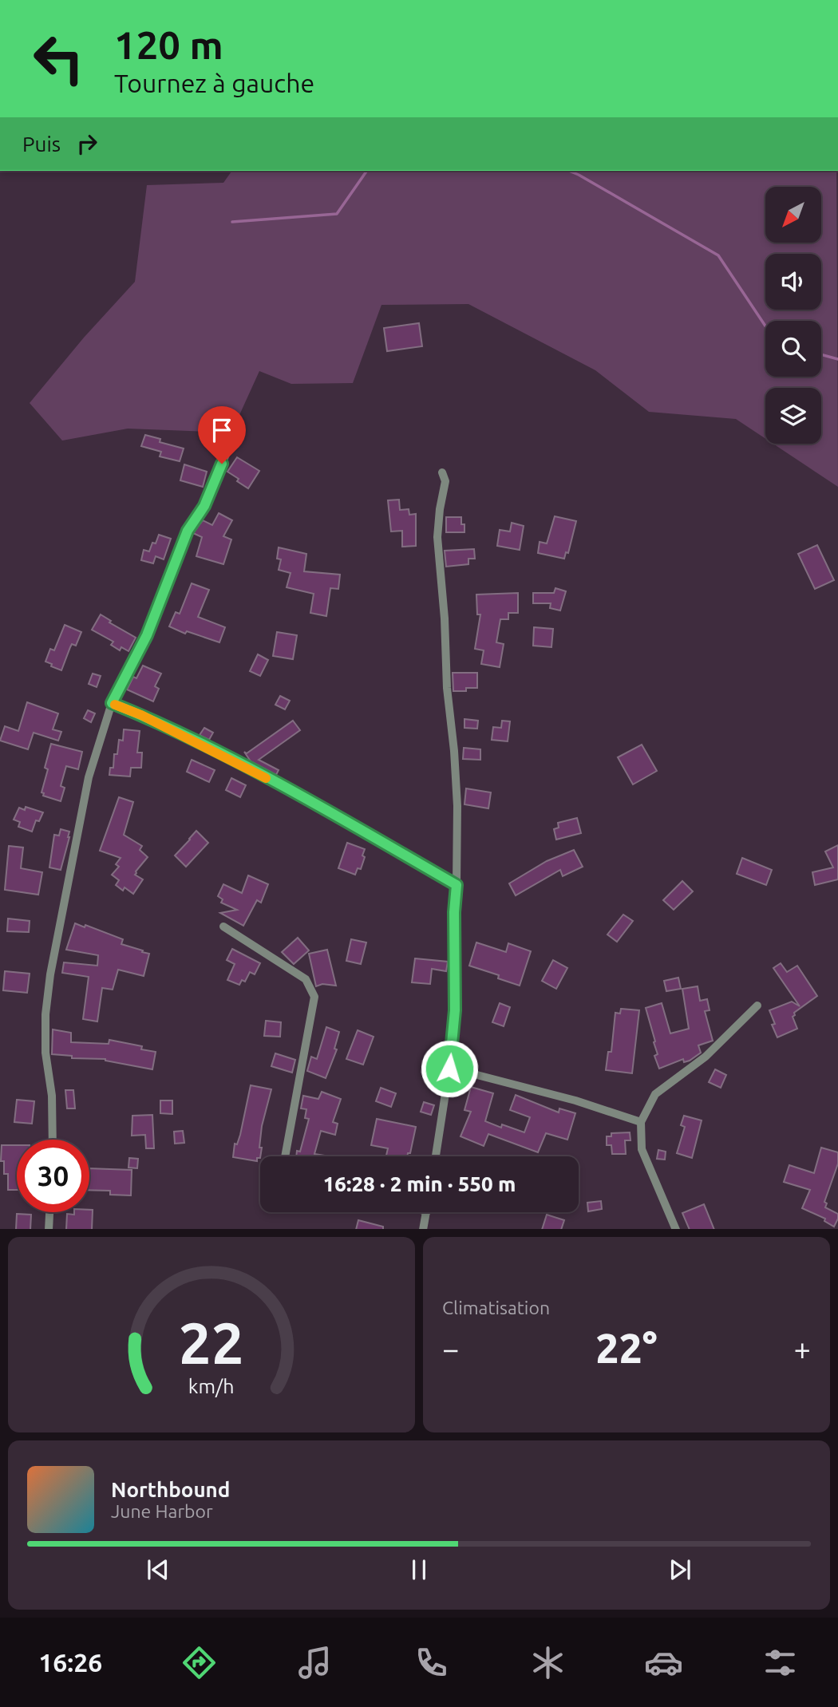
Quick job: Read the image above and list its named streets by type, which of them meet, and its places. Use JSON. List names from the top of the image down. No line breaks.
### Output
{"north":"bottom left","page":{"turn":["120 m","Tournez à gauche"],"then":"Puis","limit":"30","trip":"16:28 · 2 min · 550 m","tile":"Climatisation","heat":["−","22°","+"],"song":["Northbound","June Harbor"],"tabs":"16:26","gauge":["22","km/h"]}}
